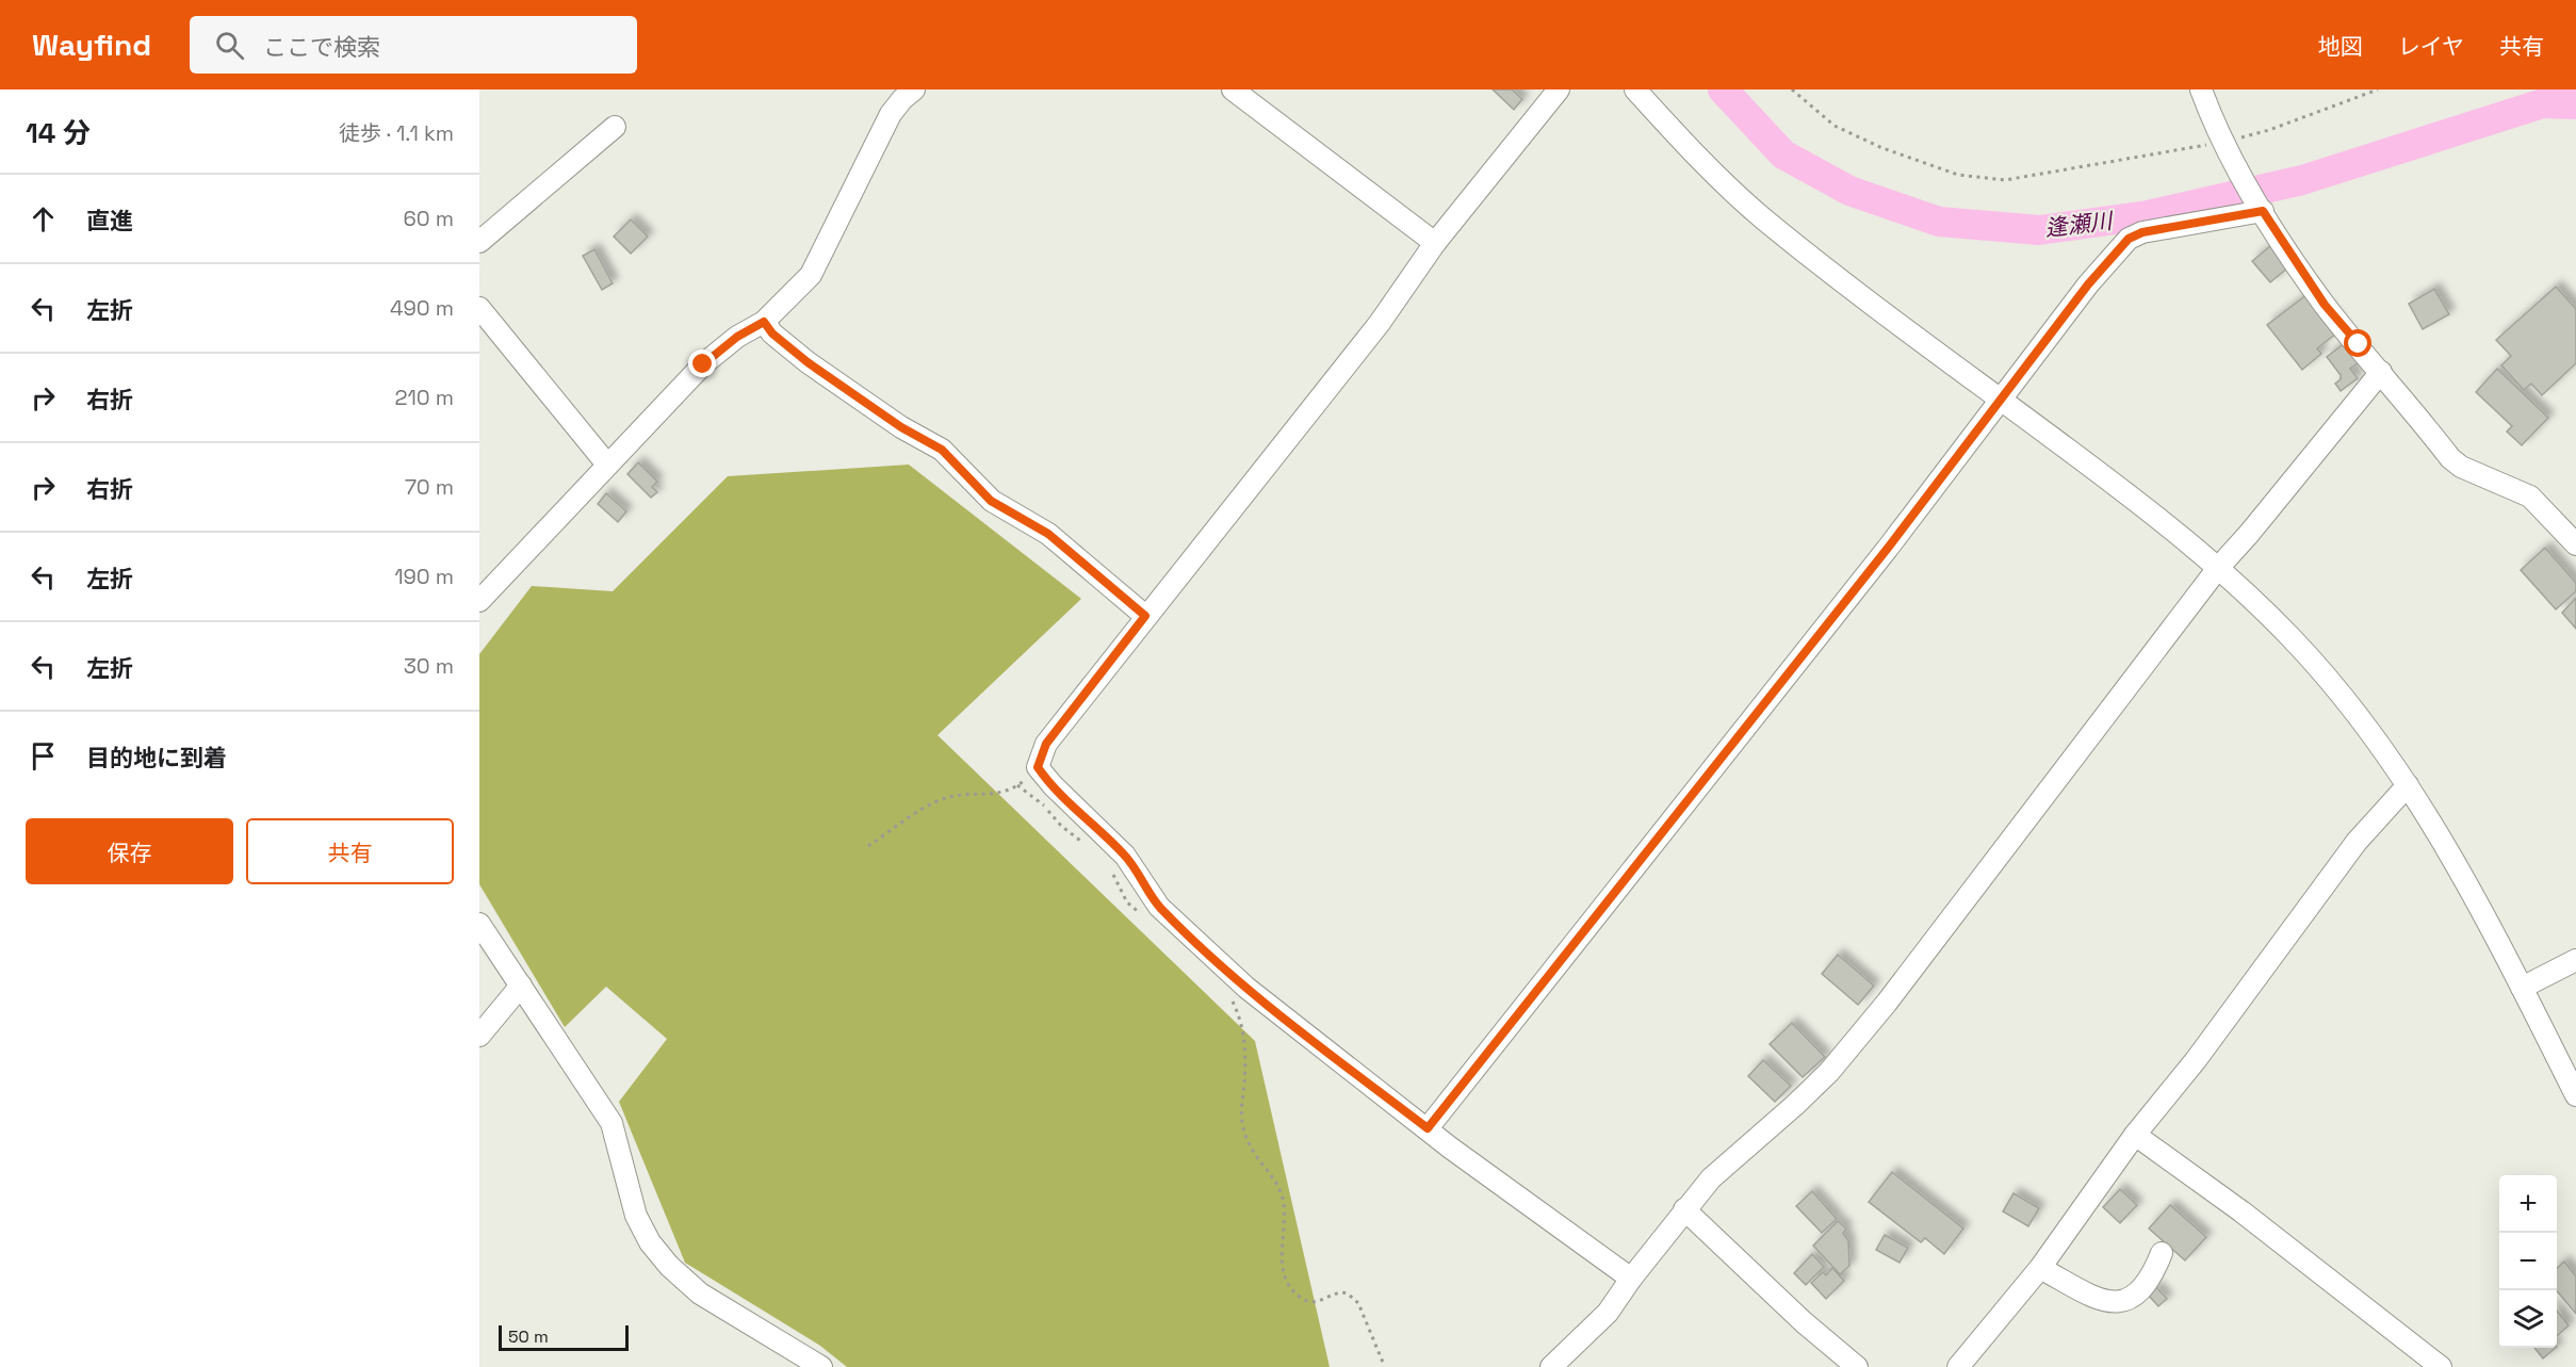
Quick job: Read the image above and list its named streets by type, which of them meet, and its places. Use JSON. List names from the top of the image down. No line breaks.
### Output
{"water":["逢瀬川"],"scale_bar":"50 m","page":{"header":"Wayfind","search":"ここで検索","nav":["地図","レイヤ","共有"],"heading":["14 分","徒歩 · 1.1 km"],"list":[["直進","60 m"],["左折","490 m"],["右折","210 m"],["右折","70 m"],["左折","190 m"],["左折","30 m"],"目的地に到着"],"buttons":["保存","共有"],"map_buttons":["+","−"],"scale":"50 m"}}
